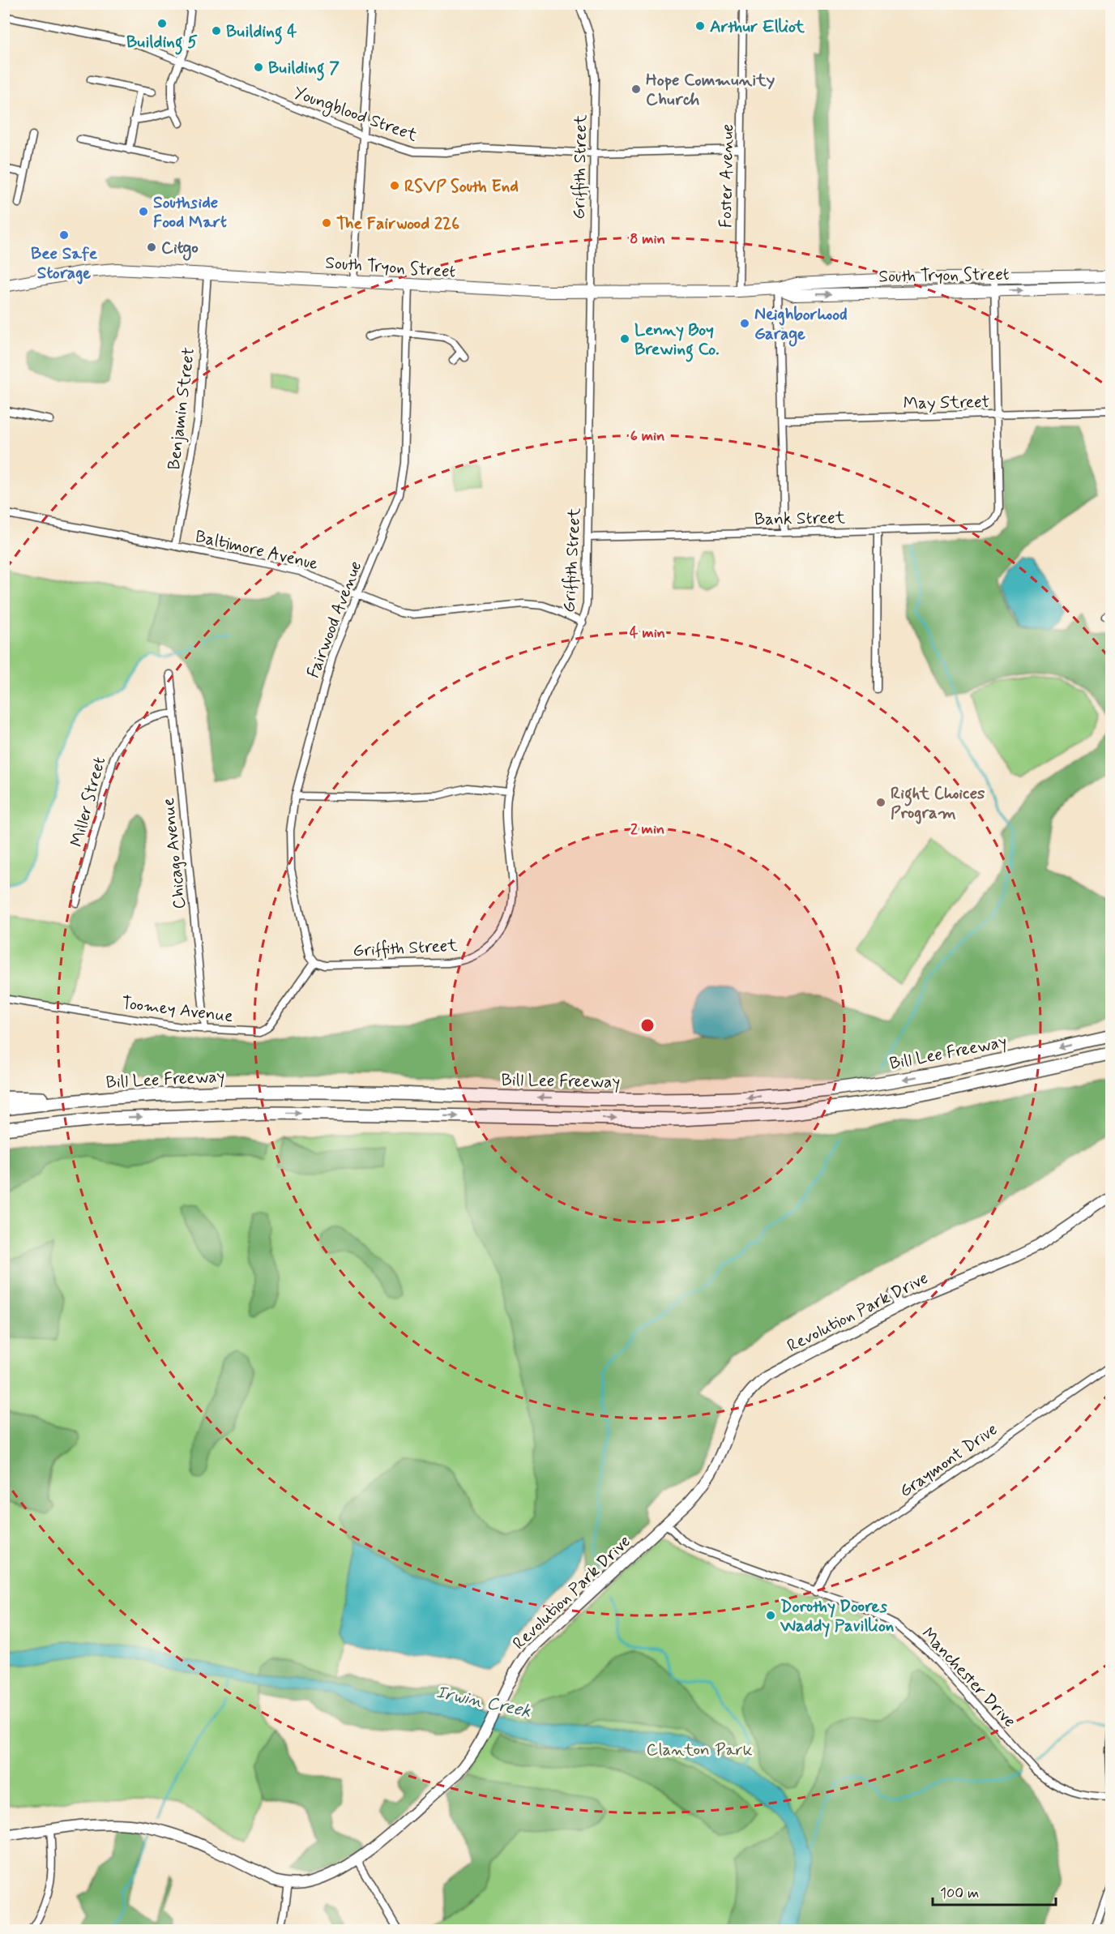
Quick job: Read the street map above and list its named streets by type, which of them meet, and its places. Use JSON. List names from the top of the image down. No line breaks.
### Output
{"streets":{"highway":["Bill Lee Freeway"],"main road":["South Tryon Street"],"street":["Youngblood Street","Griffith Street","Foster Avenue","May Street","Benjamin Street","Bank Street","Baltimore Avenue","Fairwood Avenue","Miller Street","Chicago Avenue","Toomey Avenue","Revolution Park Drive","Graymont Drive","Manchester Drive"]},"crossings":[["Youngblood Street","Griffith Street"],["Youngblood Street","Foster Avenue"],["Griffith Street","South Tryon Street"],["Griffith Street","Bank Street"],["Griffith Street","Baltimore Avenue"],["Griffith Street","Fairwood Avenue"],["Griffith Street","Toomey Avenue"],["Foster Avenue","South Tryon Street"],["South Tryon Street","Benjamin Street"],["South Tryon Street","Fairwood Avenue"],["May Street","Bank Street"],["Benjamin Street","Baltimore Avenue"],["Baltimore Avenue","Fairwood Avenue"],["Fairwood Avenue","Toomey Avenue"],["Miller Street","Chicago Avenue"],["Chicago Avenue","Toomey Avenue"],["Revolution Park Drive","Manchester Drive"],["Graymont Drive","Manchester Drive"]],"water":["Irwin Creek"],"parks":["Clanton Park"],"places":["Building 5","Arthur Elliot","Building 4","Building 7","Hope Community Church","RSVP South End","Southside Food Mart","The Fairwood 226","Bee Safe Storage","Citgo","Neighborhood Garage","Lenny Boy Brewing Co.","Right Choices Program","Dorothy Doores Waddy Pavillion"],"scale_bar":"100 m","rings":["8 min","6 min","4 min","2 min"]}
